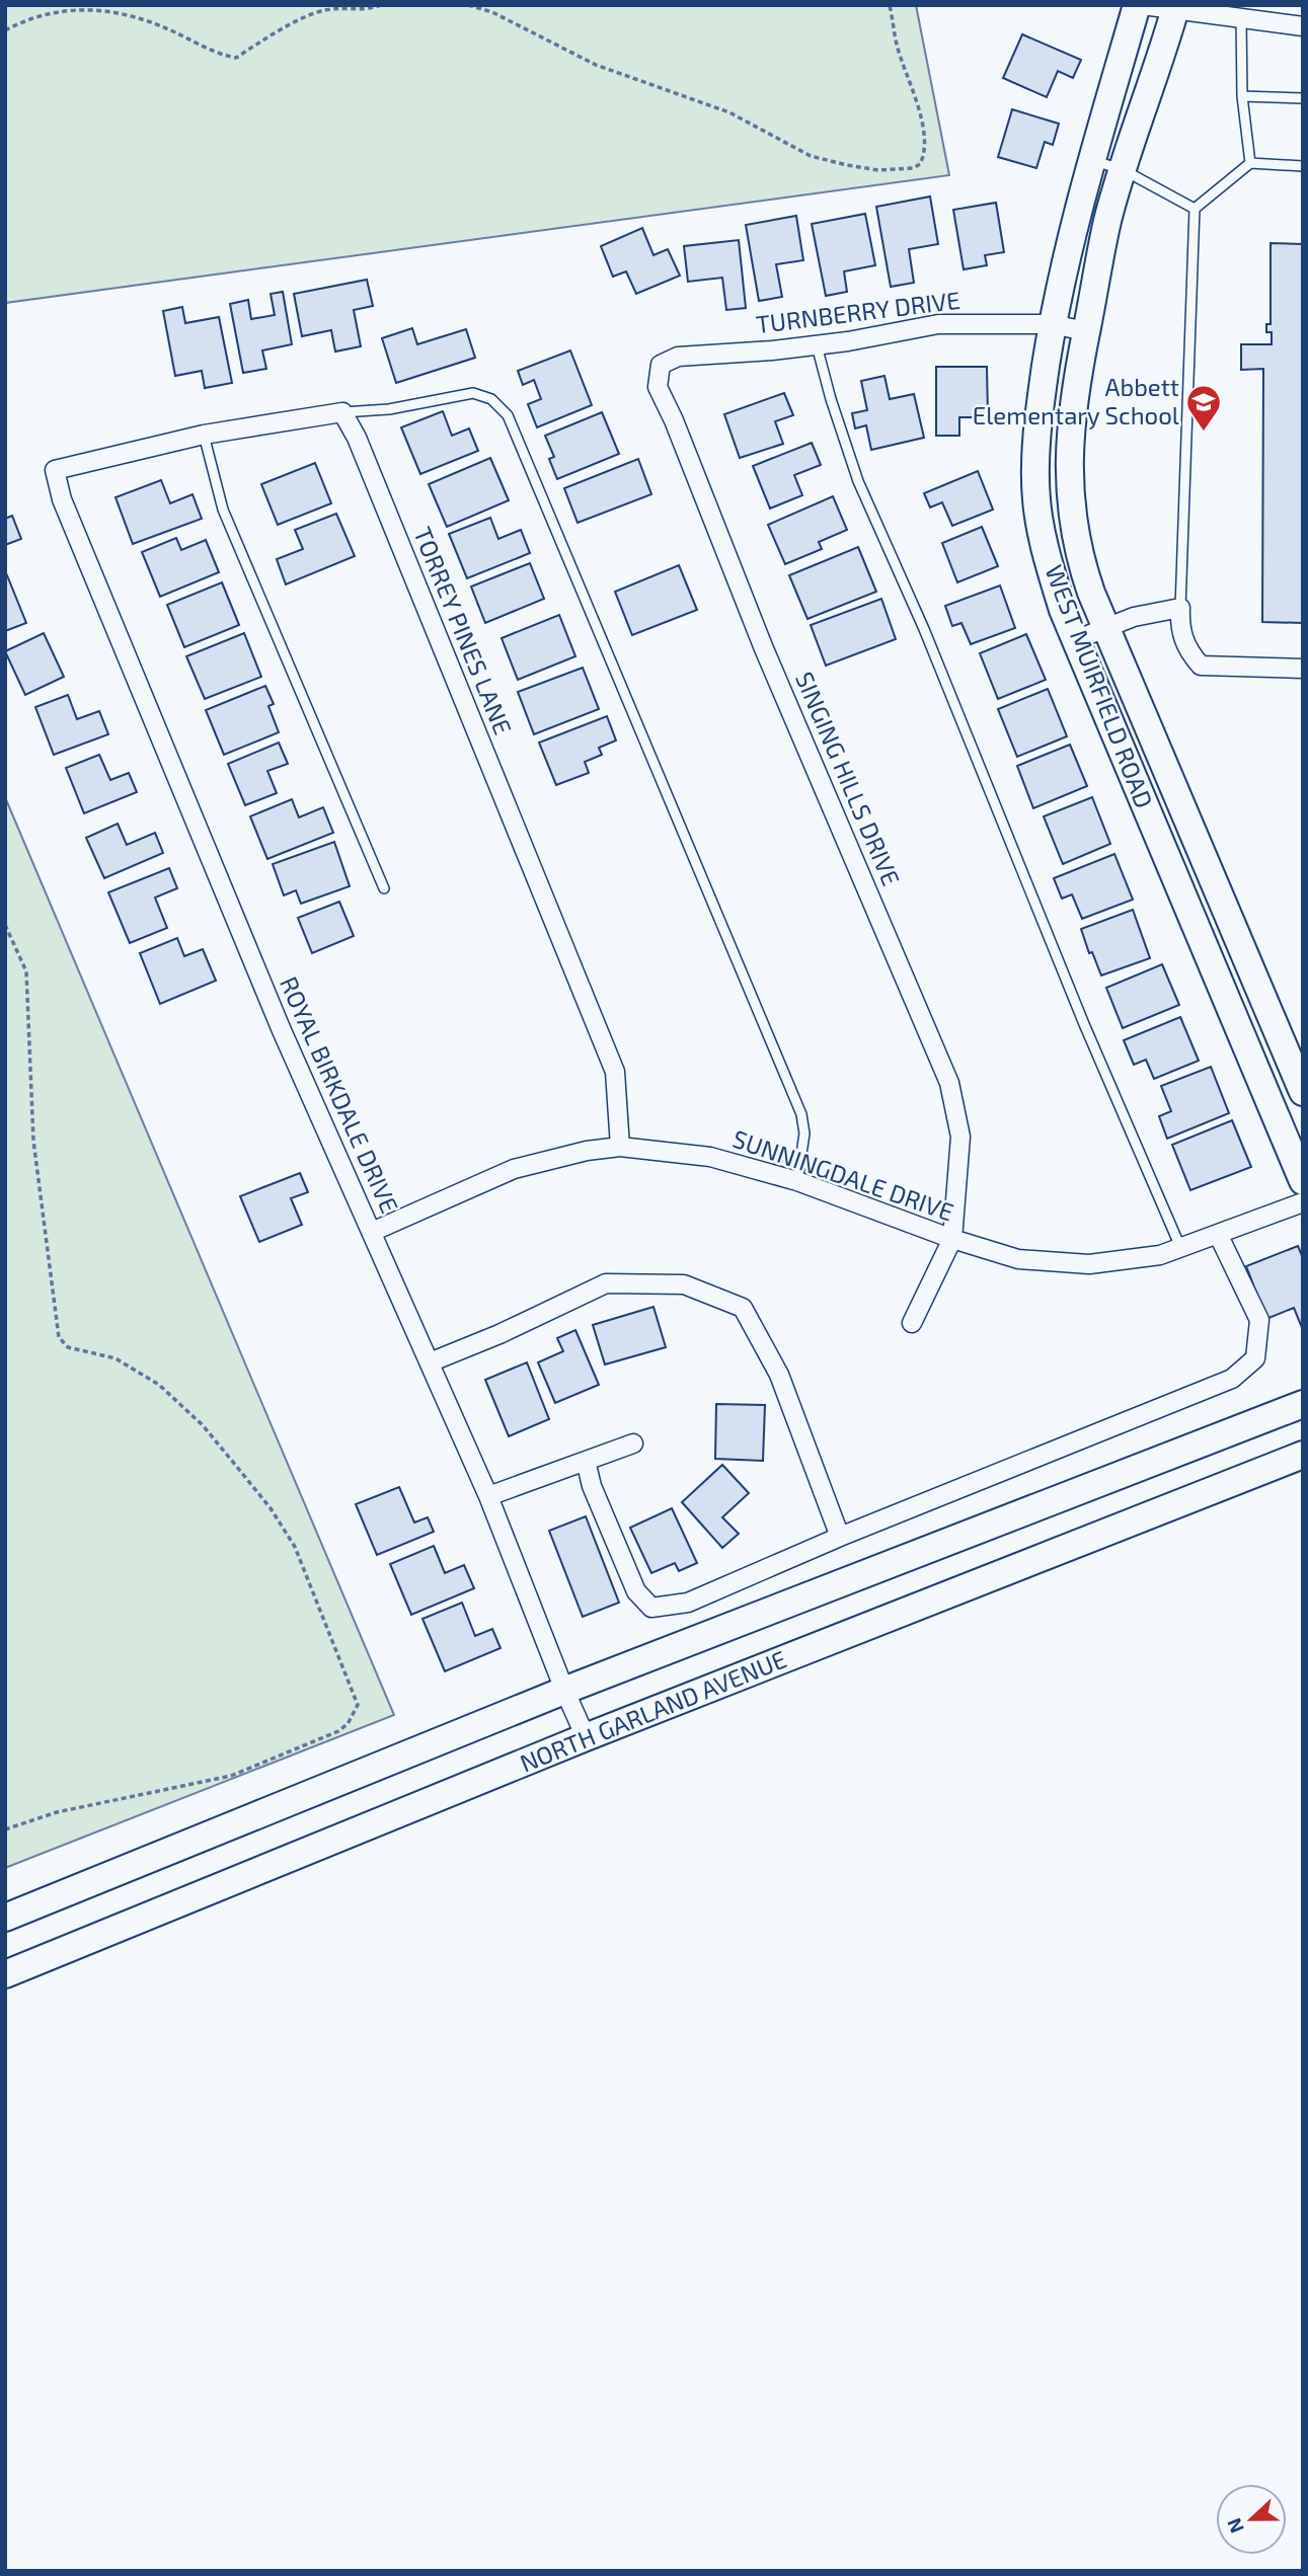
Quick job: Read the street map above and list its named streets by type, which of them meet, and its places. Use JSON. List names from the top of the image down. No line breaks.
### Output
{"streets":{"main road":["WEST MUIRFIELD ROAD","NORTH GARLAND AVENUE"],"street":["TURNBERRY DRIVE","TORREY PINES LANE","SINGING HILLS DRIVE","ROYAL BIRKDALE DRIVE","SUNNINGDALE DRIVE"]},"crossings":[["TURNBERRY DRIVE","WEST MUIRFIELD ROAD"],["TURNBERRY DRIVE","SINGING HILLS DRIVE"],["TORREY PINES LANE","SUNNINGDALE DRIVE"],["SINGING HILLS DRIVE","SUNNINGDALE DRIVE"],["ROYAL BIRKDALE DRIVE","SUNNINGDALE DRIVE"],["ROYAL BIRKDALE DRIVE","NORTH GARLAND AVENUE"]],"places":{"school or university":["Abbett Elementary School"]},"north":"left"}
